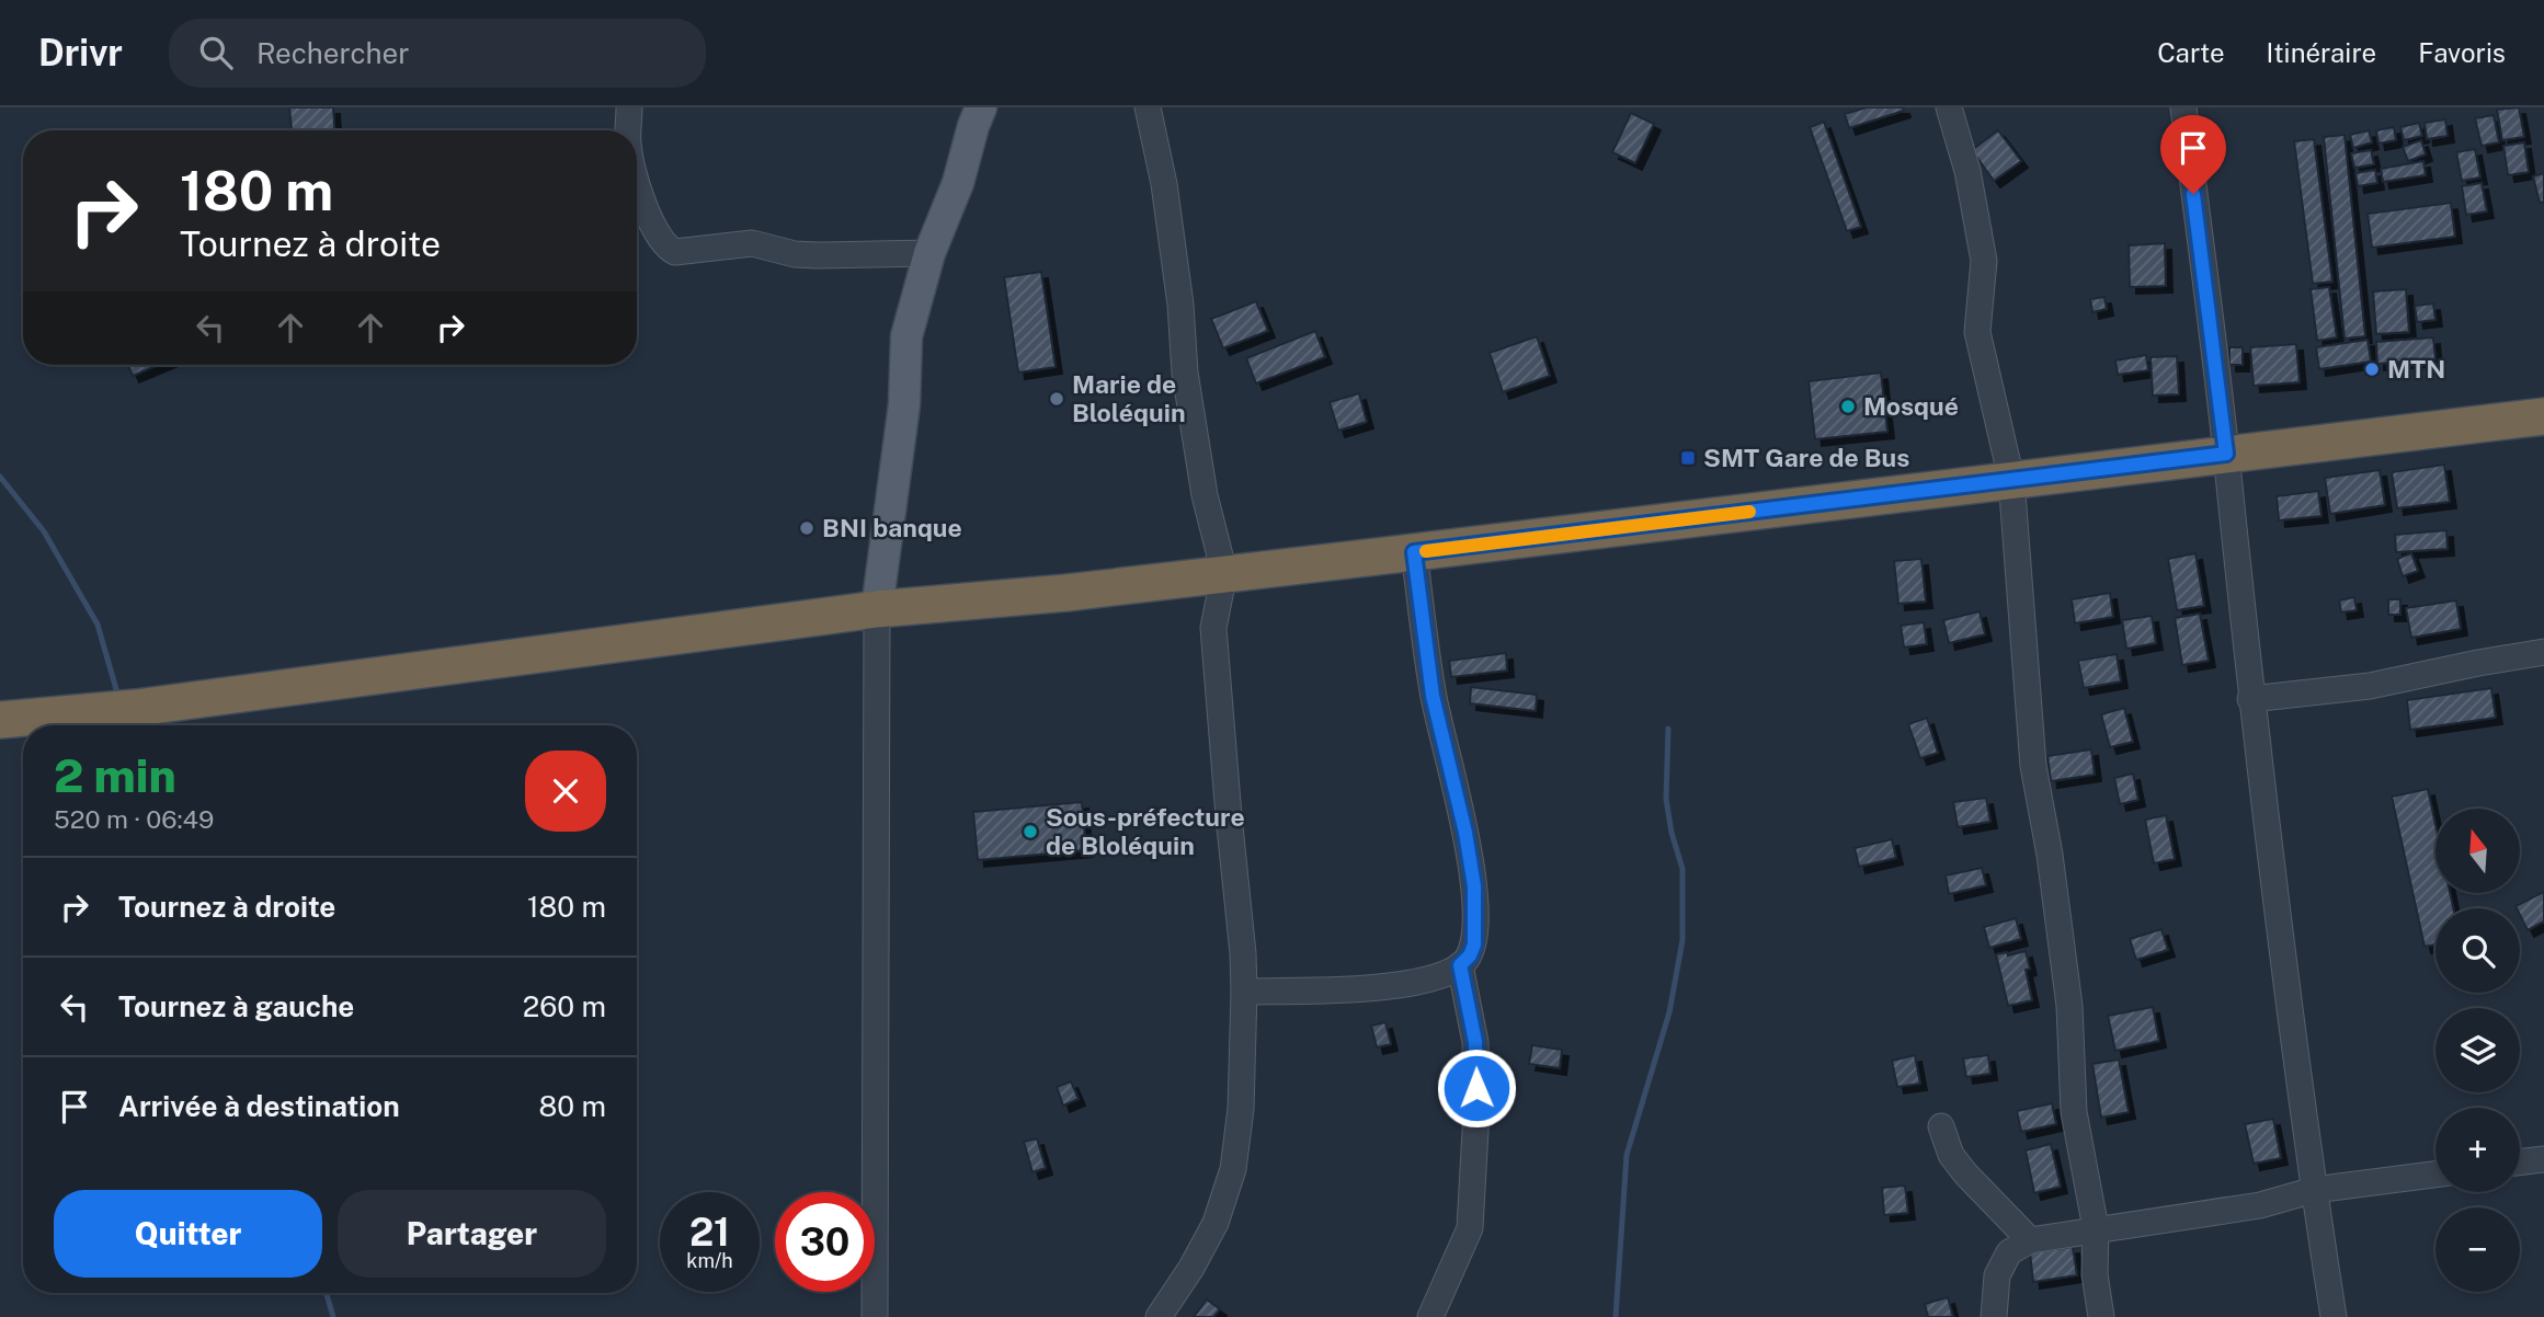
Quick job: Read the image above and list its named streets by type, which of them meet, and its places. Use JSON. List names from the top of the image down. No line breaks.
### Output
{"places":{"other":["MTN","Marie de Bloléquin","Mosqué","BNI banque","Sous-préfecture de Bloléquin"],"transit":["SMT Gare de Bus"]},"north":"top","page":{"header":"Drivr","search":"Rechercher","nav":["Carte","Itinéraire","Favoris"],"turn":["180 m","Tournez à droite"],"heading":["2 min","520 m · 06:49"],"map_buttons":["+","−"],"list":[{"name":"Tournez à droite","value":"180 m"},{"name":"Tournez à gauche","value":"260 m"},{"name":"Arrivée à destination","value":"80 m"}],"buttons":["Quitter","Partager"],"speed":"21 km/h","limit":"30"}}
